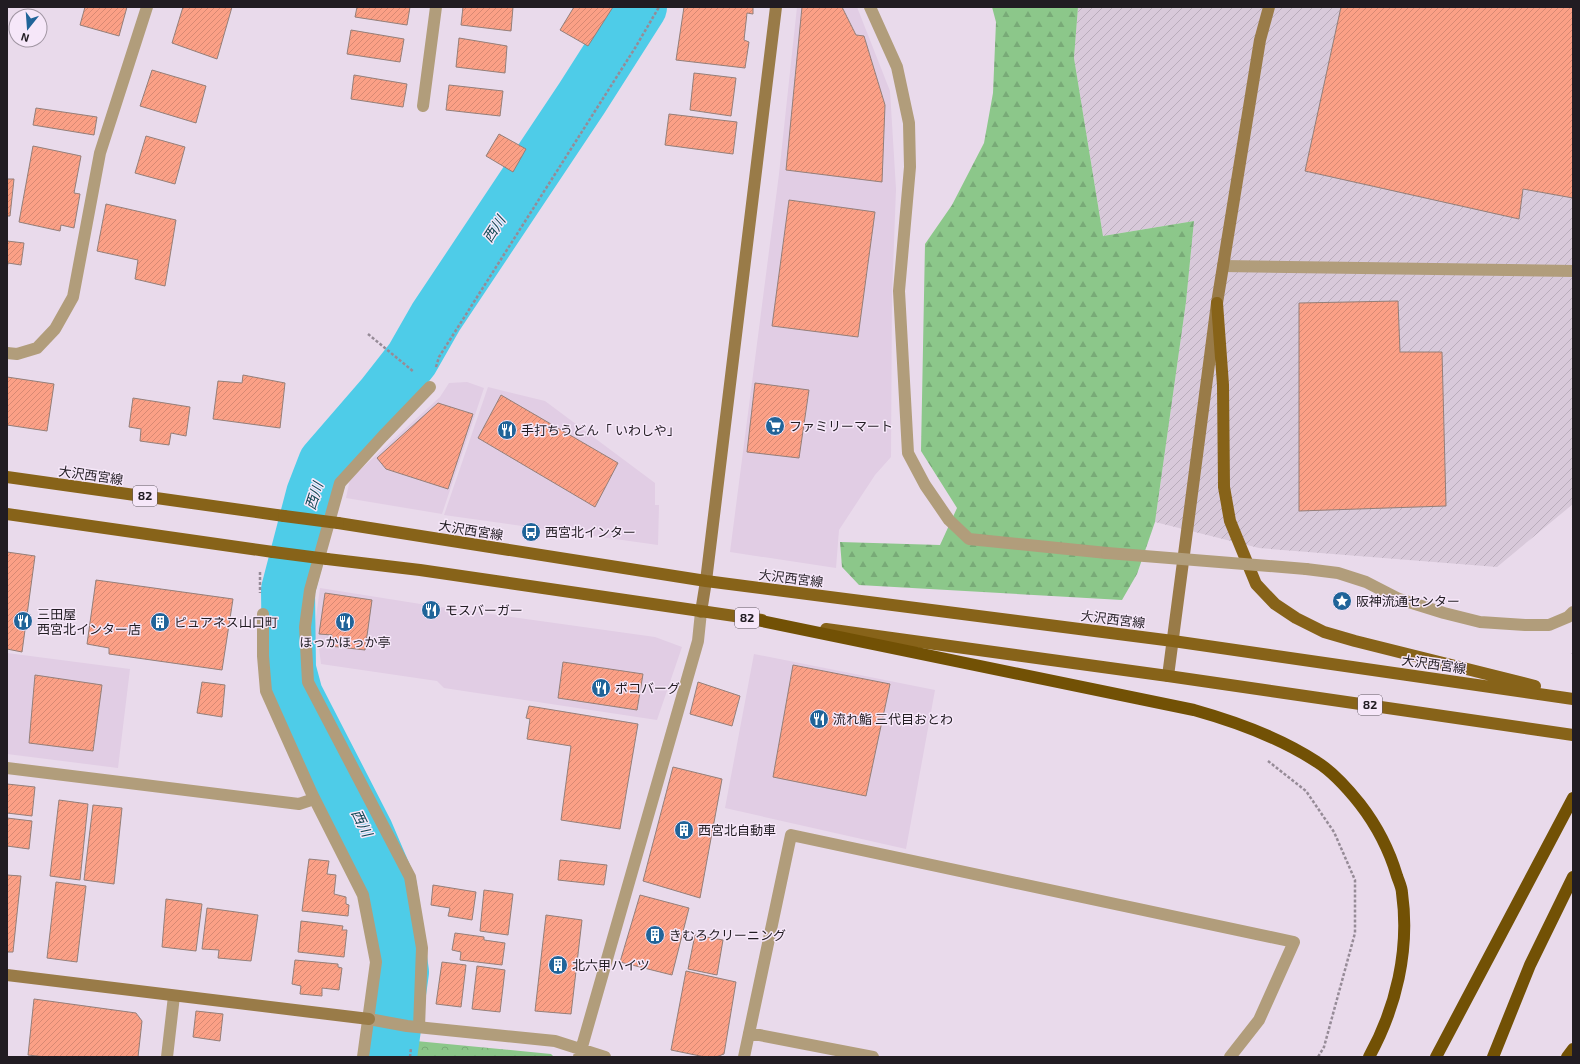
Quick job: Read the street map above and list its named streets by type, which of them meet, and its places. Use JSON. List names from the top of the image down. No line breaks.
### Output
{"streets":{"main road":["大沢西宮線","82"]},"water":["西川"],"places":{"supermarket":["ファミリーマート"],"restaurant":["手打ちうどん「 いわしや」","モスバーガー","三田屋 西宮北インター店","ほっかほっか亭","ポコバーグ","流れ鮨 三代目おとわ"],"bus stop":["西宮北インター"],"place":["阪神流通センター"],"building":["ピュアネス山口町","西宮北自動車","きむろクリーニング","北六甲ハイツ"]},"north":"bottom"}
